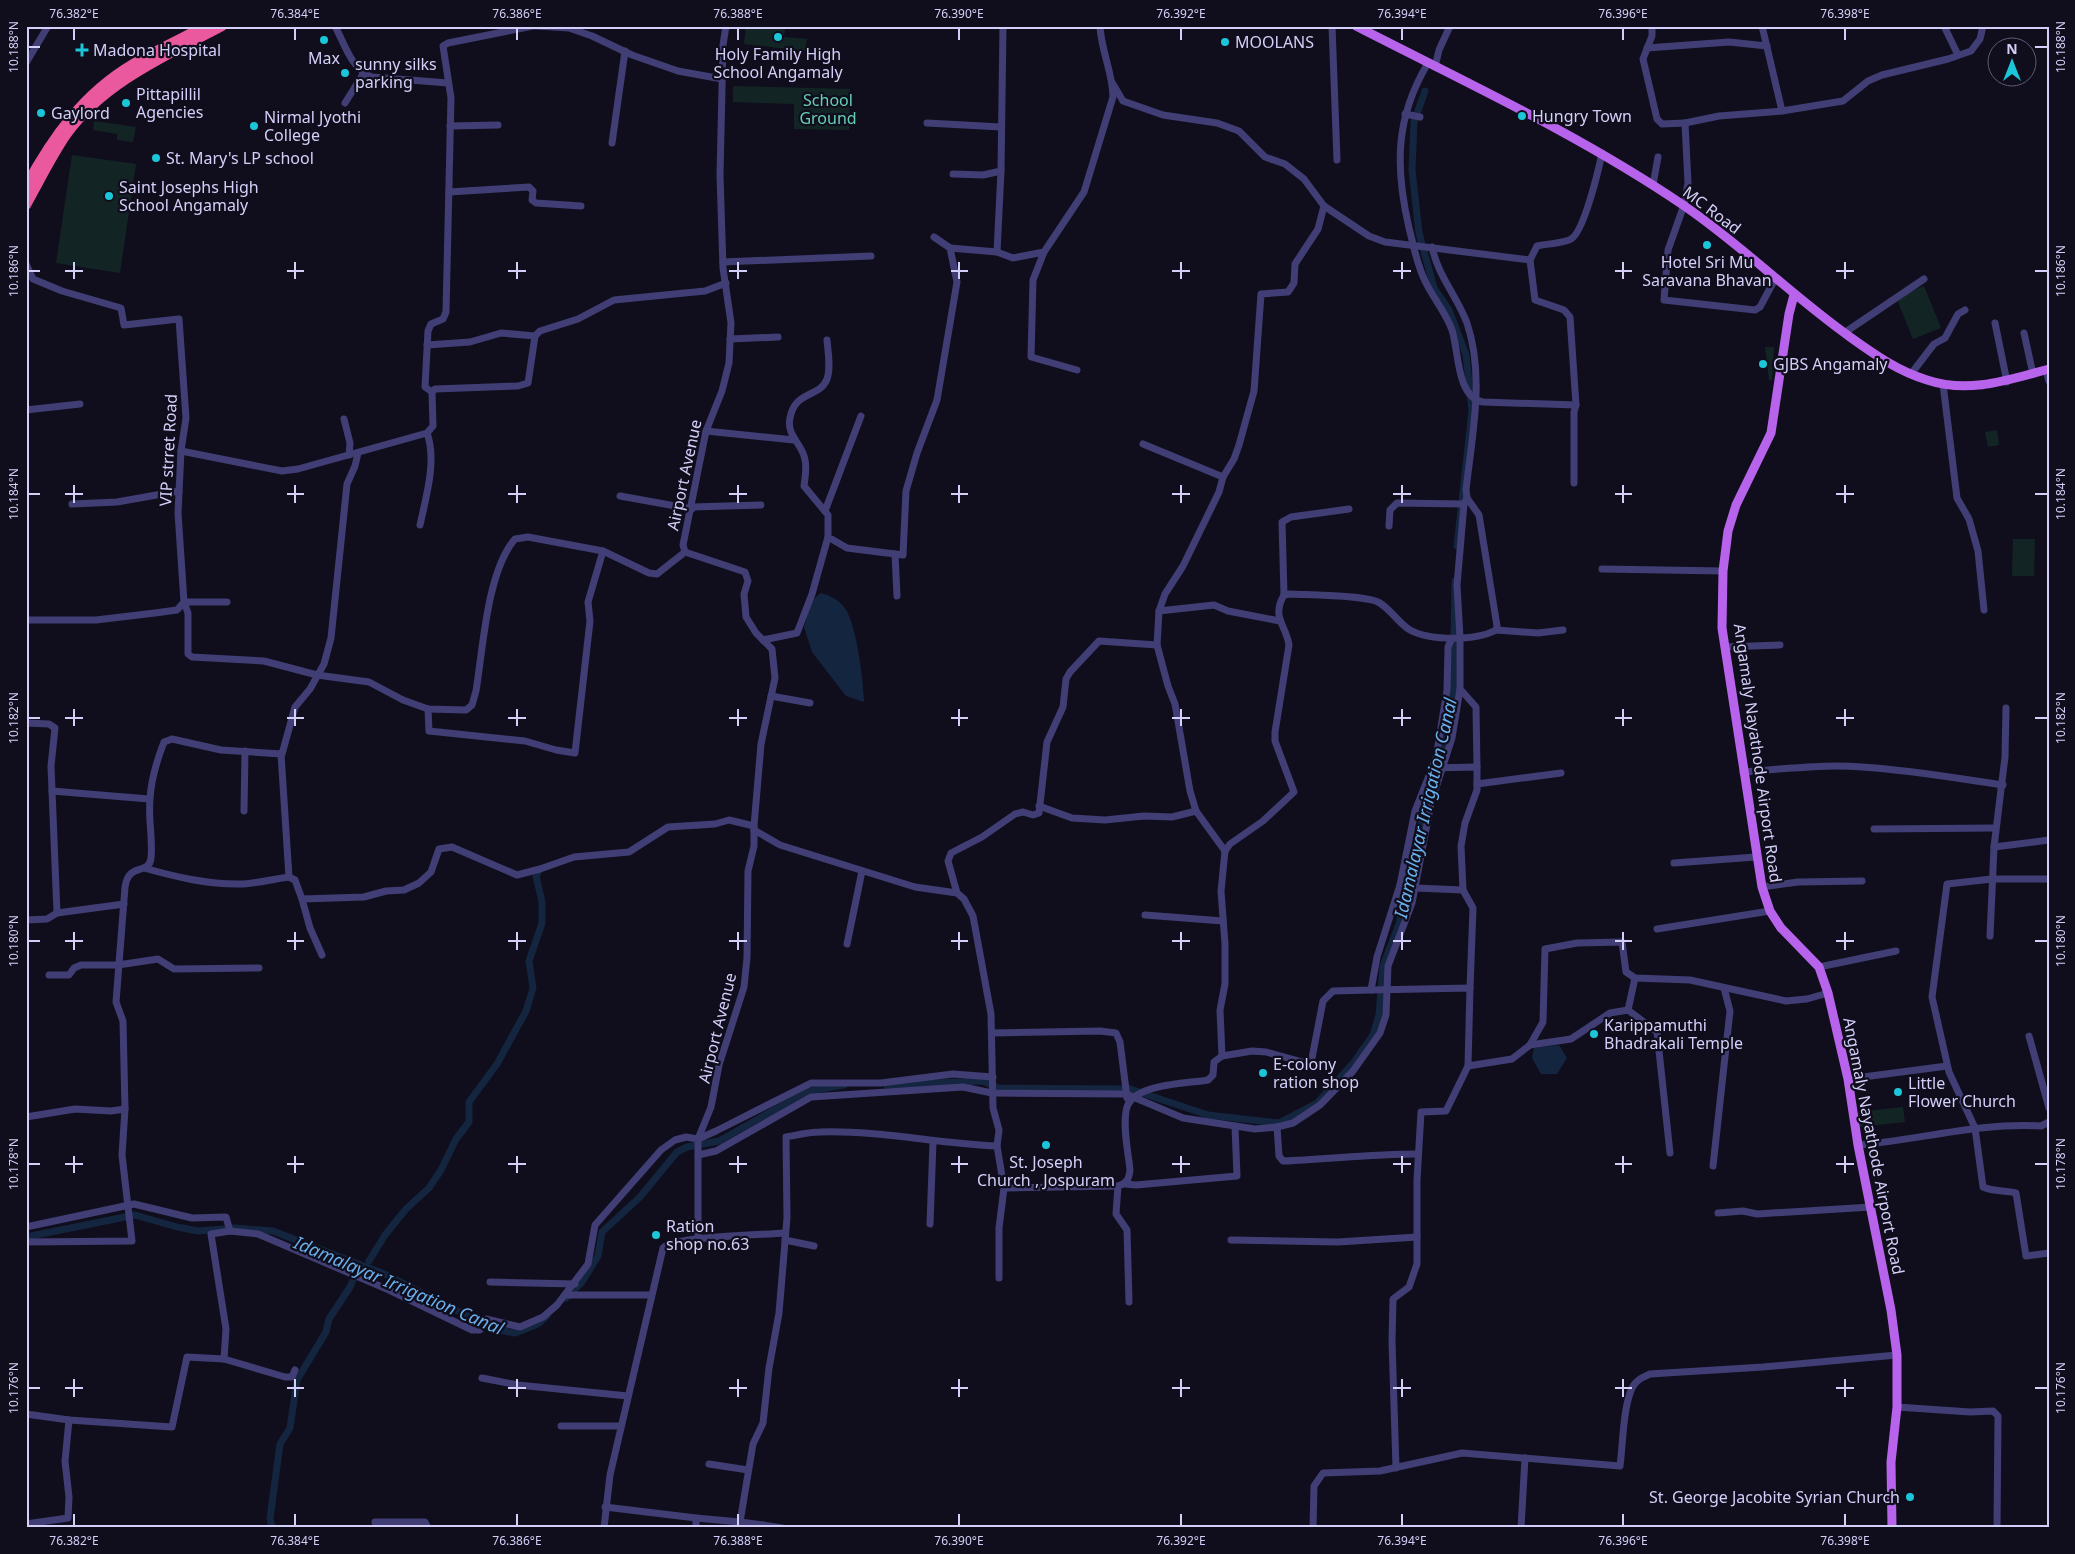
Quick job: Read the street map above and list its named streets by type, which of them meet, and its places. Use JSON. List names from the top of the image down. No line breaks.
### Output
{"streets":{"main road":["MC Road","Angamaly Nayathode Airport Road"],"street":["VIP strret Road","Airport Avenue"]},"crossings":[["MC Road","Angamaly Nayathode Airport Road"]],"water":["Idamalayar Irrigation Canal"],"parks":["School Ground"],"places":{"other":["Holy Family High School Angamaly","Max","MOOLANS","sunny silks parking","Pittapillil Agencies","Gaylord","Hungry Town","Nirmal Jyothi College","St. Mary's LP school","Saint Josephs High School Angamaly","Hotel Sri Mu Saravana Bhavan","GJBS Angamaly","Karippamuthi Bhadrakali Temple","E-colony ration shop","Little Flower Church","St. Joseph Church , Jospuram","Ration shop no.63","St. George Jacobite Syrian Church"],"health":["Madona Hospital"]},"north":"top","coordinates":["76.382°E","76.384°E","76.386°E","76.388°E","76.390°E","76.392°E","76.394°E","76.396°E","76.398°E","10.188°N","10.186°N","10.184°N","10.182°N","10.180°N","10.178°N","10.176°N"]}
